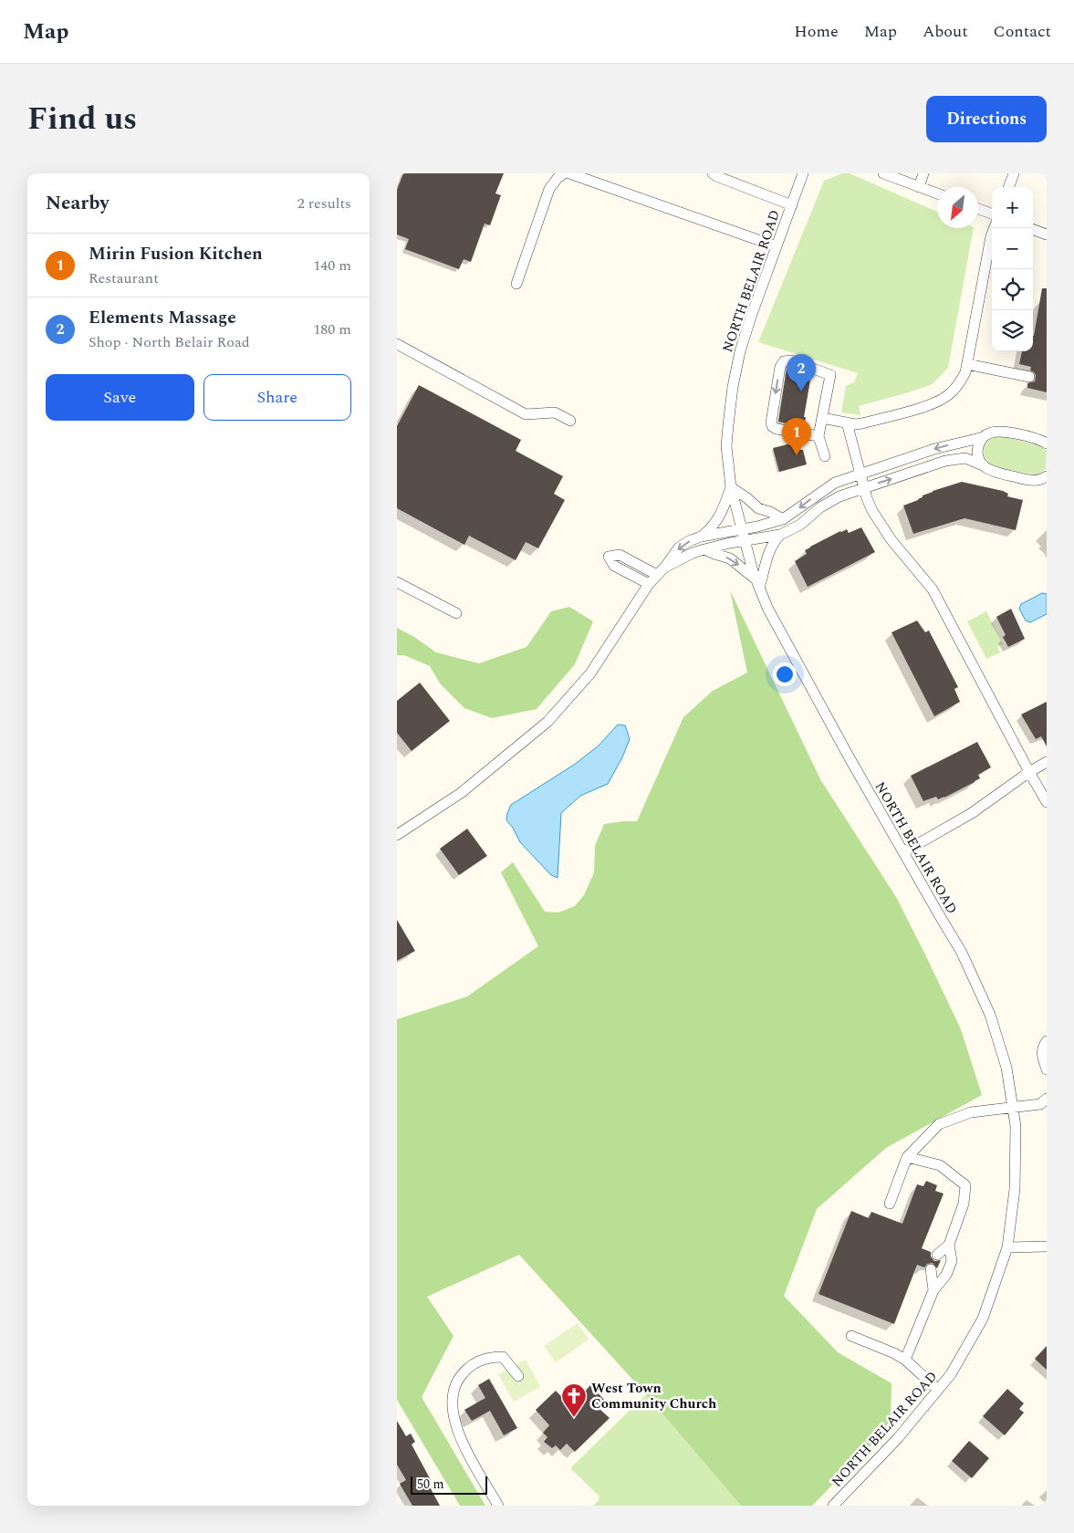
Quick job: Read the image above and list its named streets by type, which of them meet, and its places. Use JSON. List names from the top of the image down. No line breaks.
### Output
{"streets":{"street":["NORTH BELAIR ROAD"]},"places":{"church":["West Town Community Church"]},"scale_bar":"50 m","north":"bottom left","page":{"header":"Map","nav":["Home","Map","About","Contact"],"title":"Find us","buttons":["Directions",["Save","Share"]],"heading":["Nearby","2 results"],"map_buttons":["+","−"],"list":[{"mark":"1","name":"Mirin Fusion Kitchen","note":"Restaurant","value":"140 m"},{"mark":"2","name":"Elements Massage","note":"Shop · North Belair Road","value":"180 m"}],"pins":["2","1"],"scale":"50 m"}}
